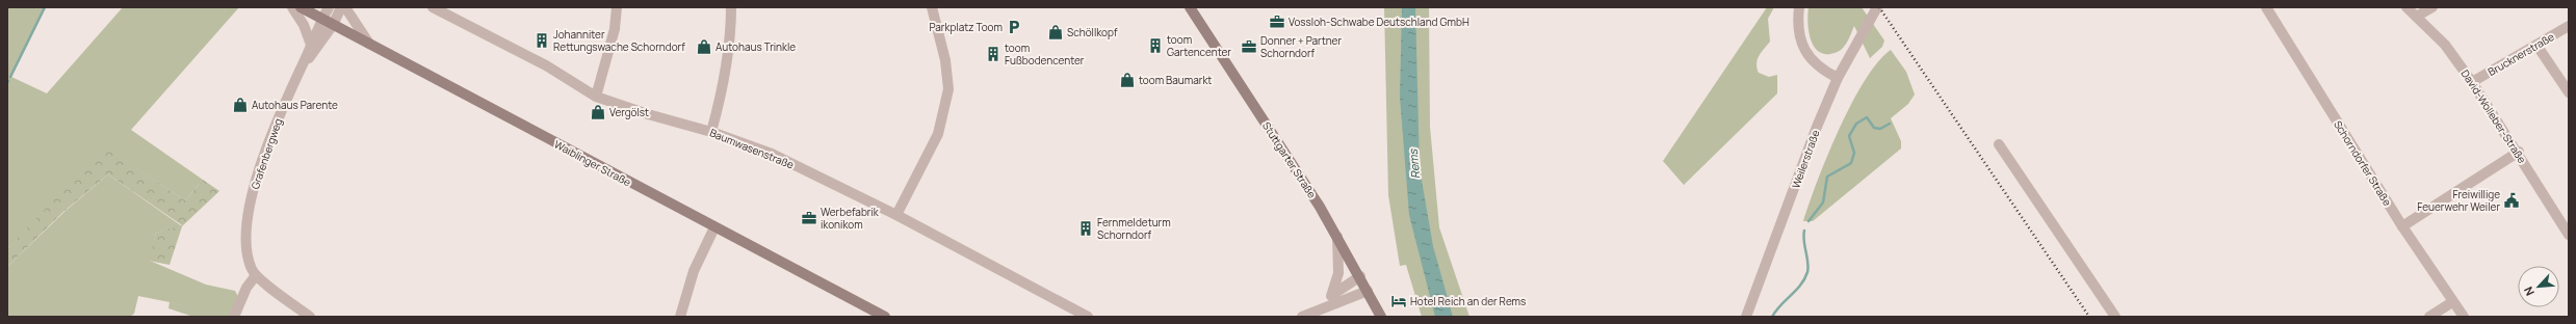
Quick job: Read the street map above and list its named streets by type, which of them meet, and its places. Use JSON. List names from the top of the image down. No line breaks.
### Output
{"streets":{"main road":["Stuttgarter Straße","Waiblinger Straße"],"street":["Brucknerstraße","David-Wolleber-Straße","Baumwasenstraße","Grafenbergweg","Weilerstraße","Schorndorfer Straße"]},"crossings":[["Brucknerstraße","David-Wolleber-Straße"],["Grafenbergweg","Waiblinger Straße"]],"water":["Rems"],"places":{"office":["Vossloh-Schwabe Deutschland GmbH","Donner + Partner Schorndorf","Werbefabrik ikonikom"],"parking":["Parkplatz Toom"],"shop":["Schöllkopf","Autohaus Trinkle","toom Baumarkt","Autohaus Parente","Vergölst"],"building":["Johanniter Rettungswache Schorndorf","toom Gartencenter","toom Fußbodencenter","Fernmeldeturm Schorndorf"],"public building":["Freiwillige Feuerwehr Weiler"],"hotel":["Hotel Reich an der Rems"]},"north":"bottom left"}
